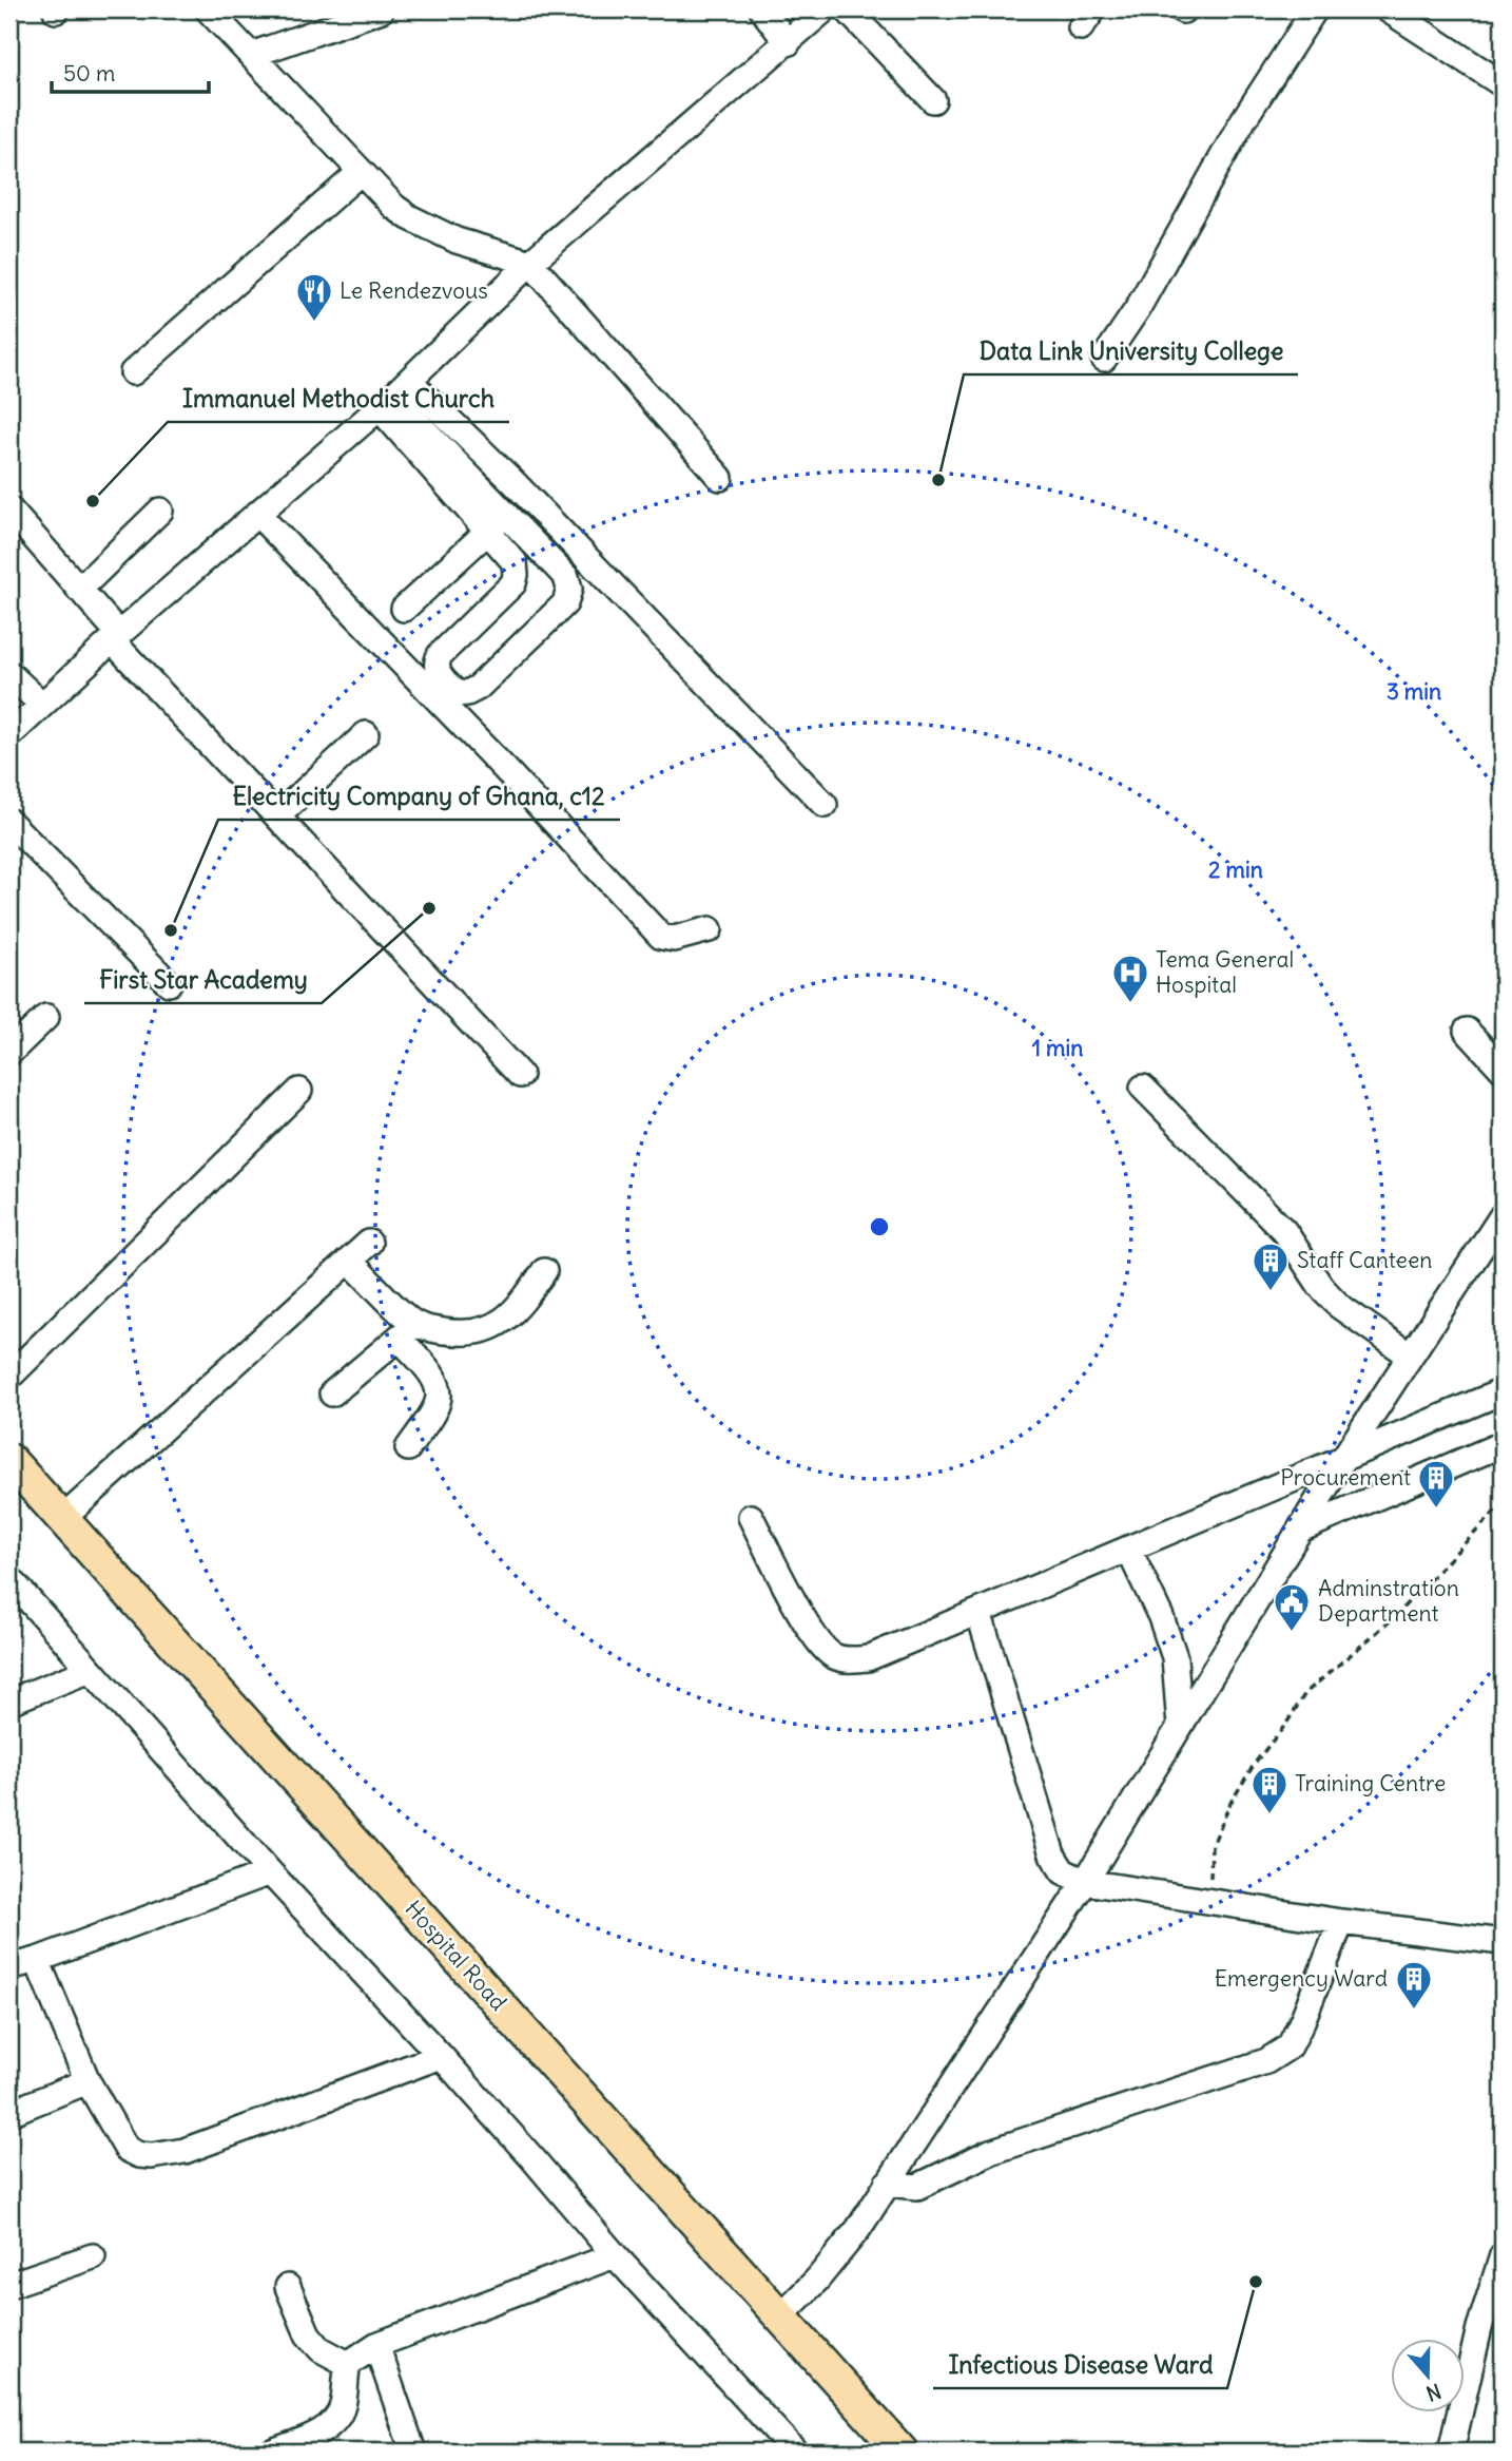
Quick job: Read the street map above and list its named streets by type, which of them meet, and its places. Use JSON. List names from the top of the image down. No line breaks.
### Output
{"streets":{"main road":["Hospital Road"]},"places":{"restaurant":["Le Rendezvous"],"other":["Data Link University College","Immanuel Methodist Church","First Star Academy","Electricity Company of Ghana, c12","Infectious Disease Ward"],"hospital":["Tema General Hospital"],"building":["Staff Canteen","Procurement","Training Centre","Emergency Ward"],"public building":["Adminstration Department"]},"scale_bar":"50 m","north":"bottom","rings":["3 min","2 min","1 min"]}
